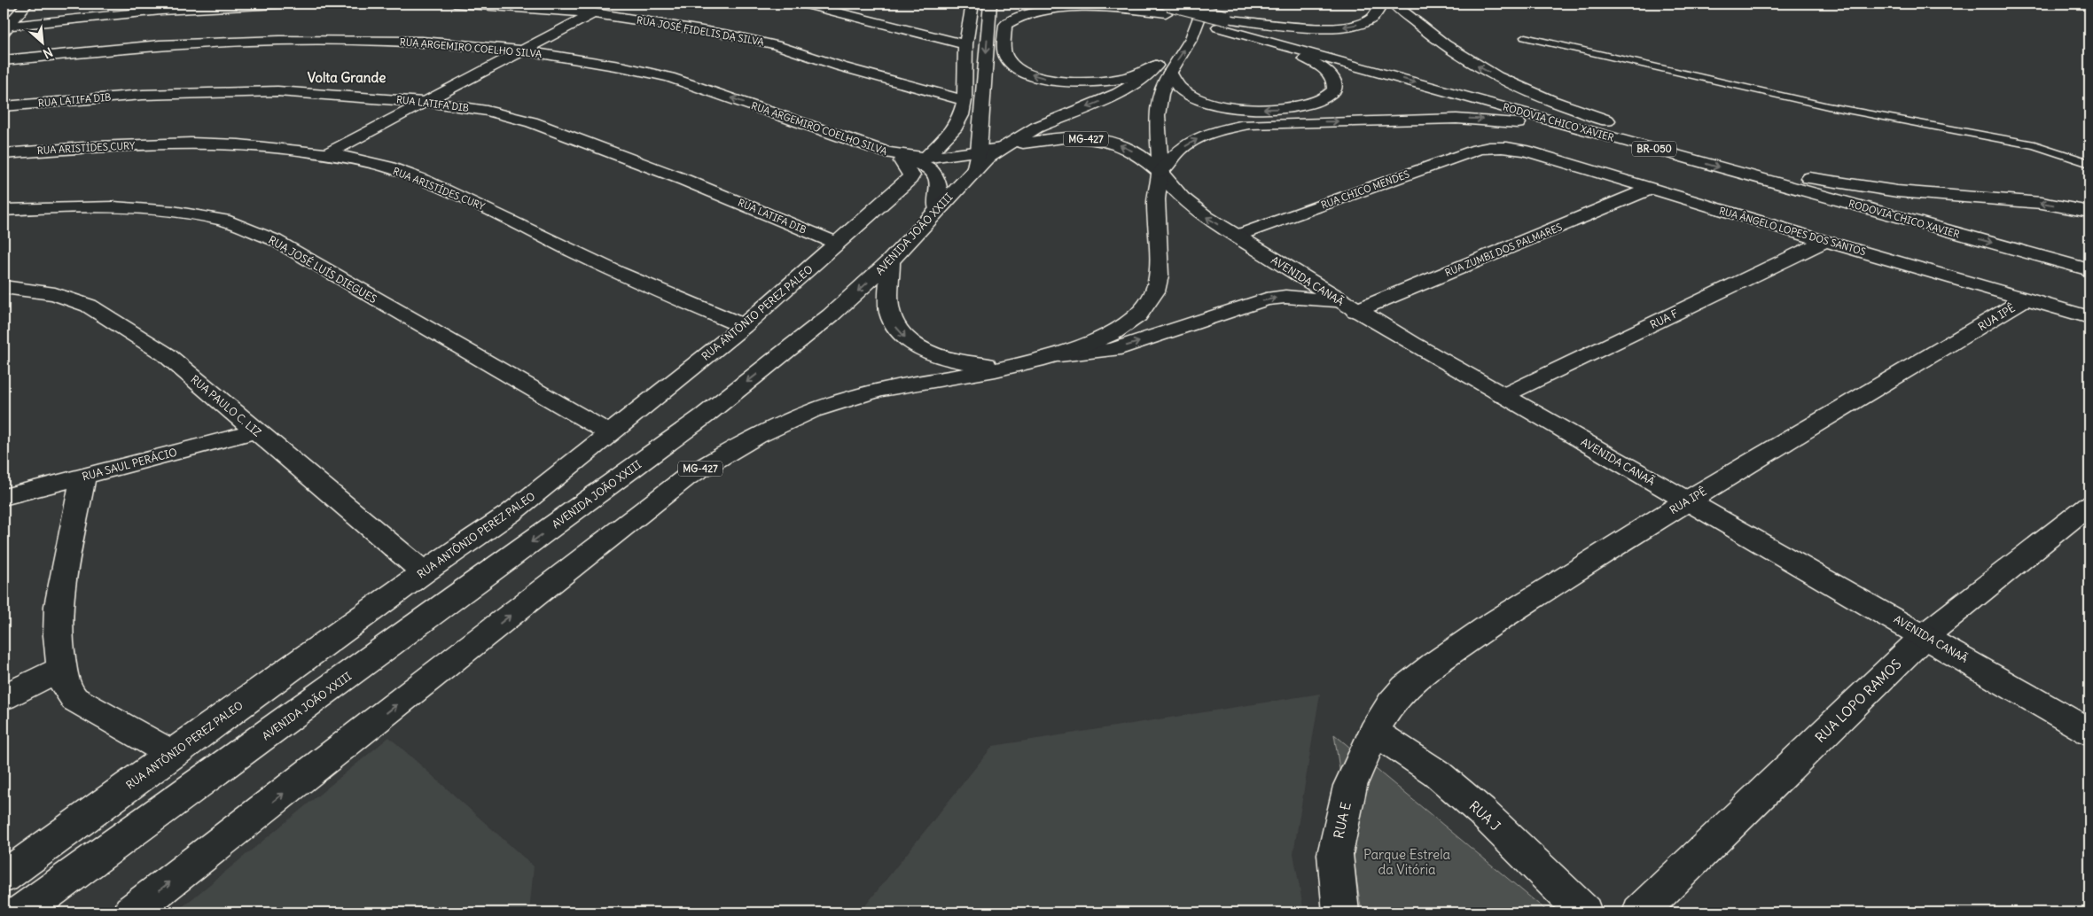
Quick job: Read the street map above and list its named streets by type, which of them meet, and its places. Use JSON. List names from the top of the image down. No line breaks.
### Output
{"streets":{"main road":["RUA JOSÉ FIDELIS DA SILVA","RUA ARGEMIRO COELHO SILVA","RUA LATIFA DIB","RODOVIA CHICO XAVIER","MG-427","RUA ARISTÍDES CURY","BR-050","RUA CHICO MENDES","RUA ÂNGELO LOPES DOS SANTOS","AVENIDA JOÃO XXIII","RUA ZUMBI DOS PALMARES","RUA JOSÉ LUÍS DIEGUES","AVENIDA CANAÃ","RUA ANTÔNIO PEREZ PALEO","RUA IPÊ","RUA F","RUA PAULO C. LIZ","RUA SAUL PERÁCIO","RUA LOPO RAMOS","RUA J","RUA E"]},"crossings":[["RUA ARGEMIRO COELHO SILVA","AVENIDA JOÃO XXIII"],["RUA ARGEMIRO COELHO SILVA","RUA ANTÔNIO PEREZ PALEO"],["RUA LATIFA DIB","RUA ANTÔNIO PEREZ PALEO"],["MG-427","AVENIDA JOÃO XXIII"],["MG-427","AVENIDA CANAÃ"],["RUA ARISTÍDES CURY","RUA ANTÔNIO PEREZ PALEO"],["RUA CHICO MENDES","RUA ÂNGELO LOPES DOS SANTOS"],["RUA CHICO MENDES","AVENIDA CANAÃ"],["RUA ÂNGELO LOPES DOS SANTOS","RUA ZUMBI DOS PALMARES"],["RUA ÂNGELO LOPES DOS SANTOS","RUA IPÊ"],["RUA ÂNGELO LOPES DOS SANTOS","RUA F"],["AVENIDA JOÃO XXIII","RUA ZUMBI DOS PALMARES"],["AVENIDA JOÃO XXIII","AVENIDA CANAÃ"],["RUA ZUMBI DOS PALMARES","AVENIDA CANAÃ"],["RUA JOSÉ LUÍS DIEGUES","RUA ANTÔNIO PEREZ PALEO"],["AVENIDA CANAÃ","RUA IPÊ"],["AVENIDA CANAÃ","RUA F"],["AVENIDA CANAÃ","RUA LOPO RAMOS"],["RUA ANTÔNIO PEREZ PALEO","RUA PAULO C. LIZ"],["RUA IPÊ","RUA J"],["RUA IPÊ","RUA E"],["RUA PAULO C. LIZ","RUA SAUL PERÁCIO"],["RUA J","RUA E"]],"districts":["Volta Grande"],"parks":["Parque Estrela da Vitória"],"north":"bottom right"}
